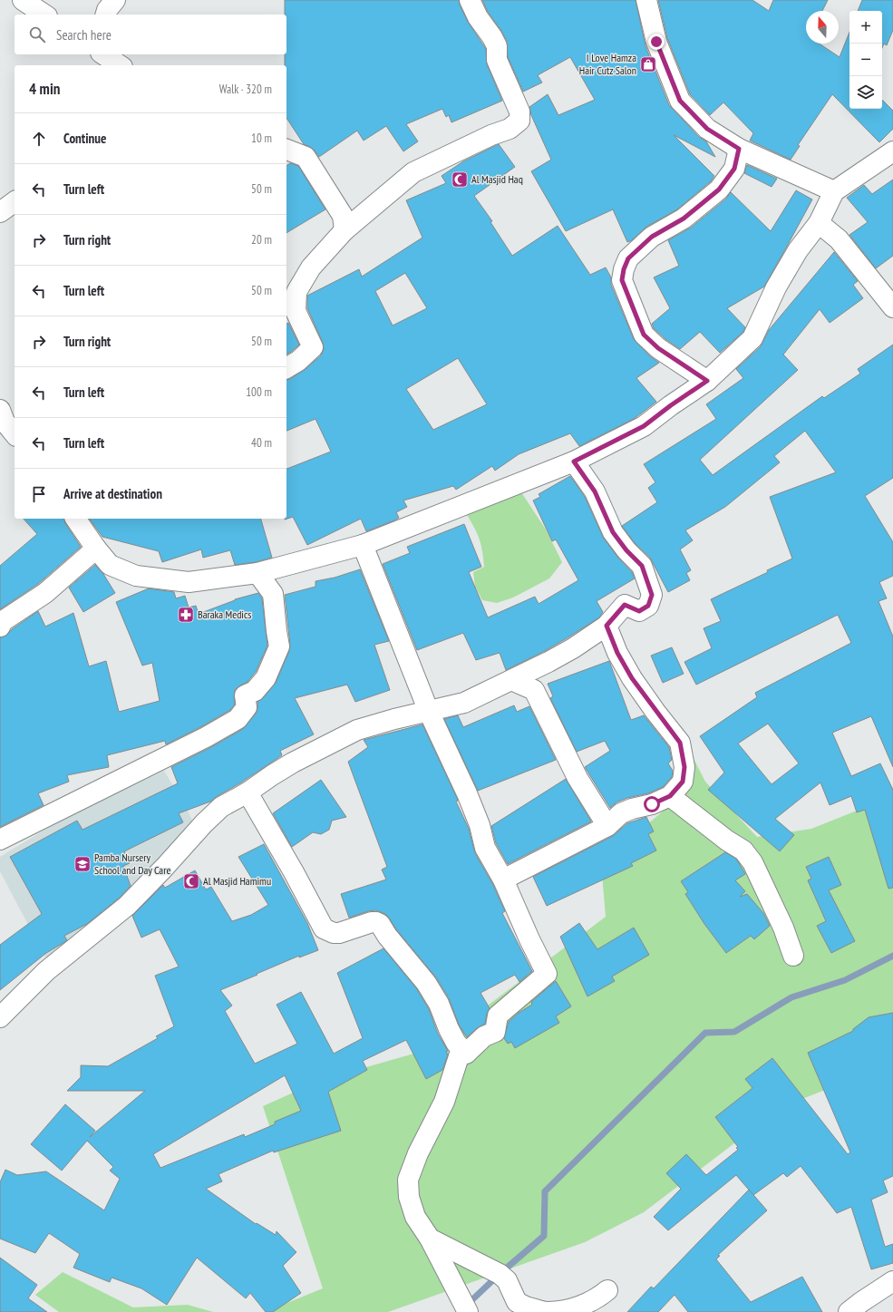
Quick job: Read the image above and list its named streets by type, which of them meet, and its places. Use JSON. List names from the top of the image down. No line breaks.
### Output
{"places":{"shop":["I Love Hamza Hair Cutz Salon"],"mosque":["Al Masjid Haq","Al Masjid Hamimu"],"pharmacy":["Baraka Medics"],"school or university":["Pamba Nursery School and Day Care"]},"north":"top","page":{"map_buttons":["+","−"],"search":"Search here","heading":["4 min","Walk · 320 m"],"list":[["Continue","10 m"],["Turn left","50 m"],["Turn right","20 m"],["Turn left","50 m"],["Turn right","50 m"],["Turn left","100 m"],["Turn left","40 m"],"Arrive at destination"]}}
